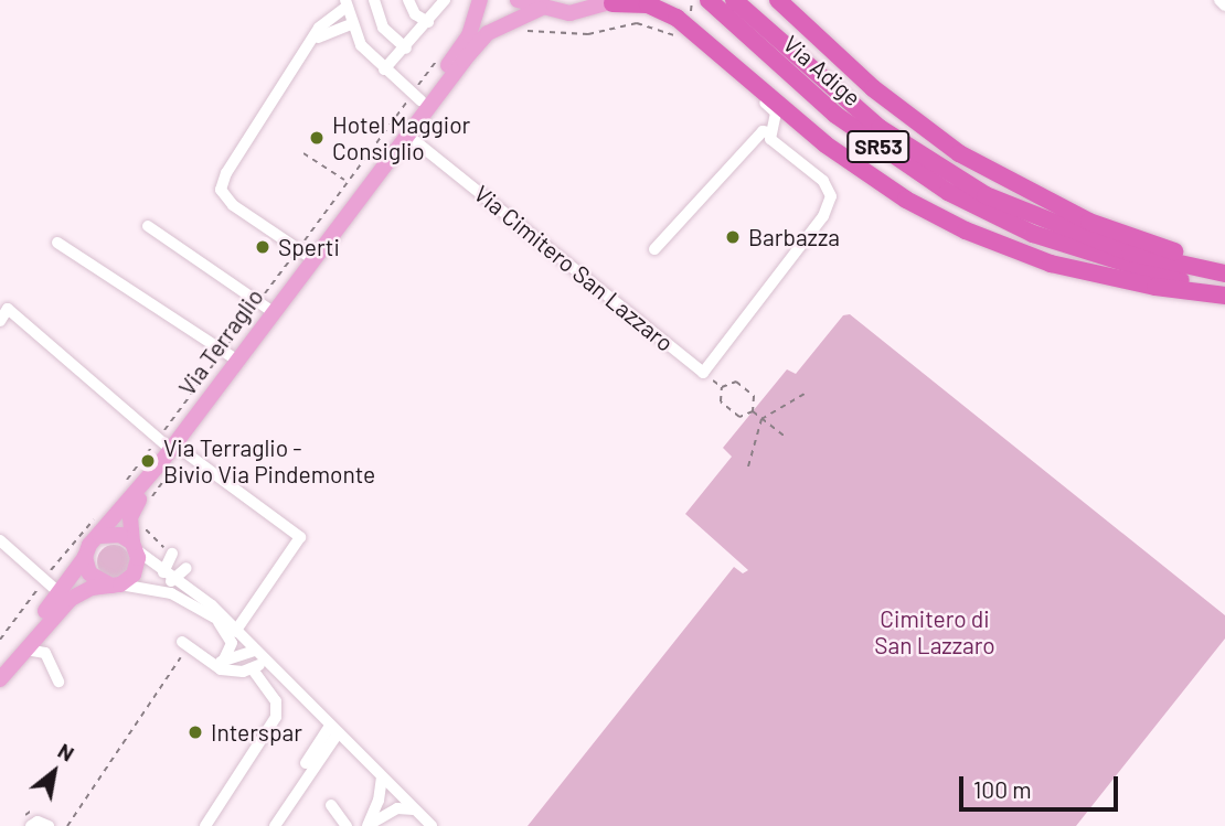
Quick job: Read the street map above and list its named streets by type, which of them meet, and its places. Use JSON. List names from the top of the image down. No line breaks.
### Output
{"streets":{"highway":["Via Adige","SR53"],"main road":["Via Terraglio"],"street":["Via Cimitero San Lazzaro"]},"crossings":[["Via Adige","SR53"],["Via Cimitero San Lazzaro","Via Terraglio"]],"parks":["Cimitero di San Lazzaro"],"places":["Hotel Maggior Consiglio","Barbazza","Sperti","Via Terraglio - Bivio Via Pindemonte","Interspar"],"scale_bar":"100 m","north":"top right"}
